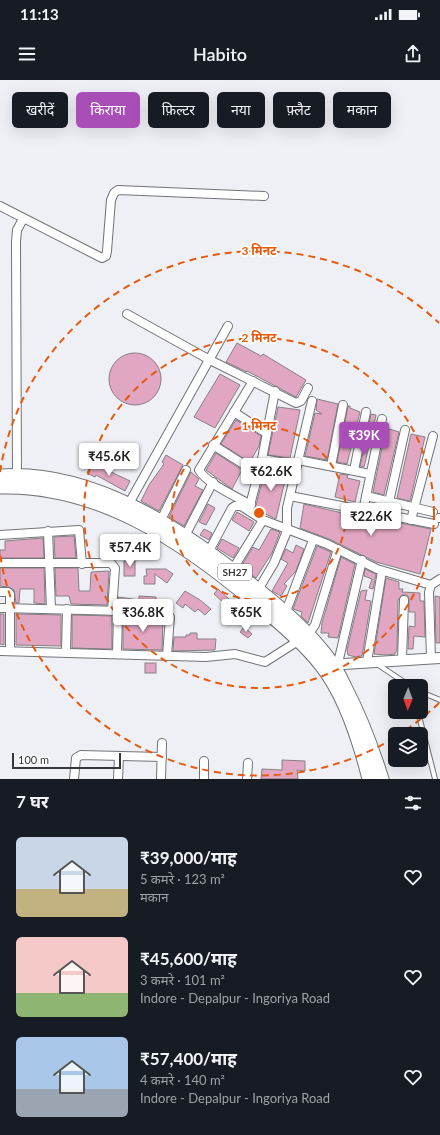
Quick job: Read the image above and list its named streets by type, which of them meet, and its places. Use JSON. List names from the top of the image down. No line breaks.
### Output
{"streets":{"main road":["SH27"]},"scale_bar":"100 m","north":"bottom","page":{"status":"11:13","header":"Habito","chip":["खरीदें","किराया","फ़िल्टर","नया","फ़्लैट","मकान"],"price":["₹39K","₹45.6K","₹62.6K","₹22.6K","₹57.4K","₹36.8K","₹65K"],"scale":"100 m","heading":"7 घर","list":[{"name":"₹39,000/माह","note":"5 कमरे · 123 m² · मकान"},{"name":"₹45,600/माह","note":"3 कमरे · 101 m² · Indore - Depalpur - Ingoriya Road"},{"name":"₹57,400/माह","note":"4 कमरे · 140 m² · Indore - Depalpur - Ingoriya Road"}]},"rings":["3 मिनट","2 मिनट","1 मिनट"]}
